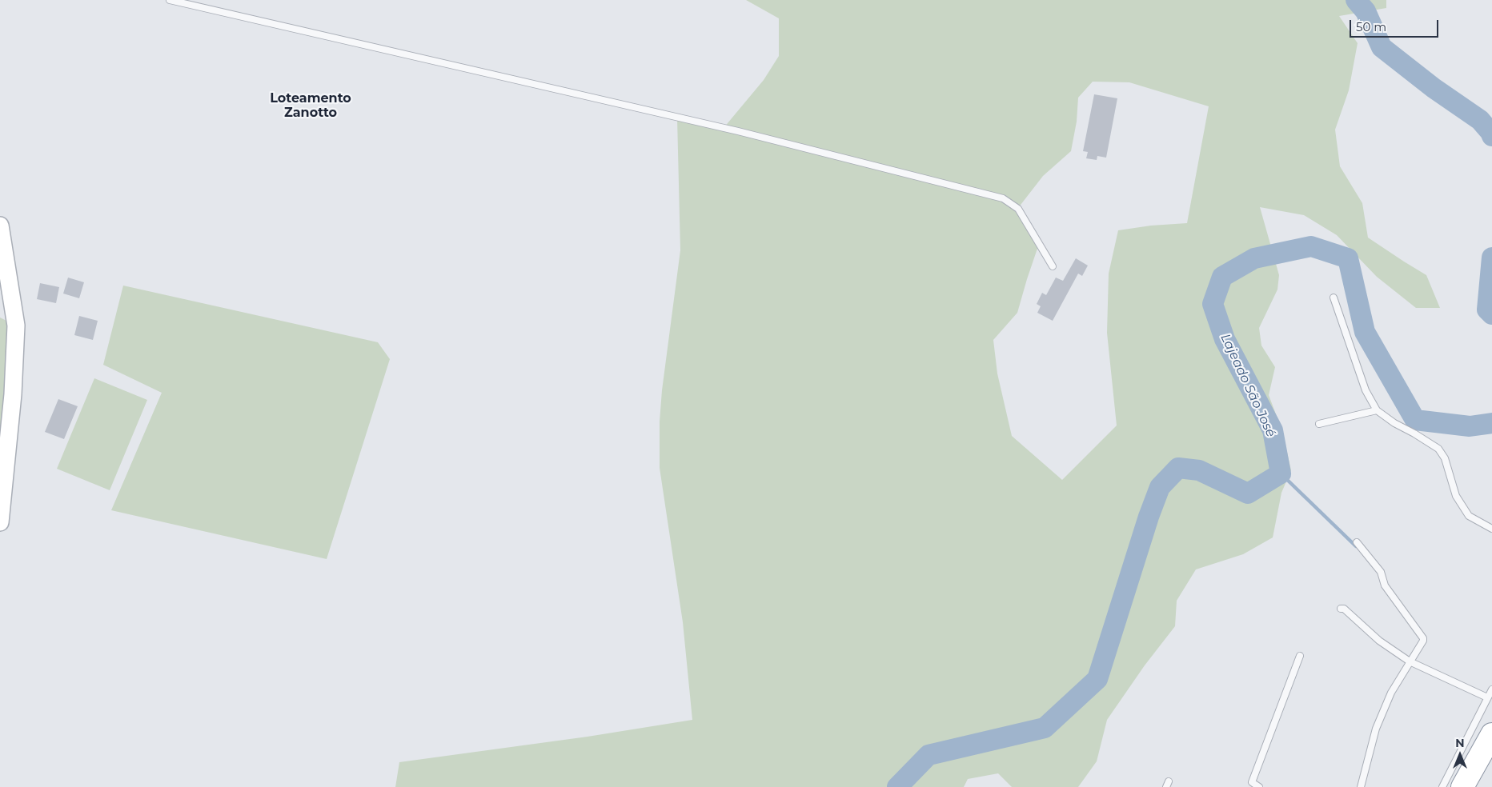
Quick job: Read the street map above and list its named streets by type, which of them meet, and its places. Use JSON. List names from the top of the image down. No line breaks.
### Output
{"districts":["Loteamento Zanotto"],"water":["Lajeado São José"],"scale_bar":"50 m","north":"top"}
